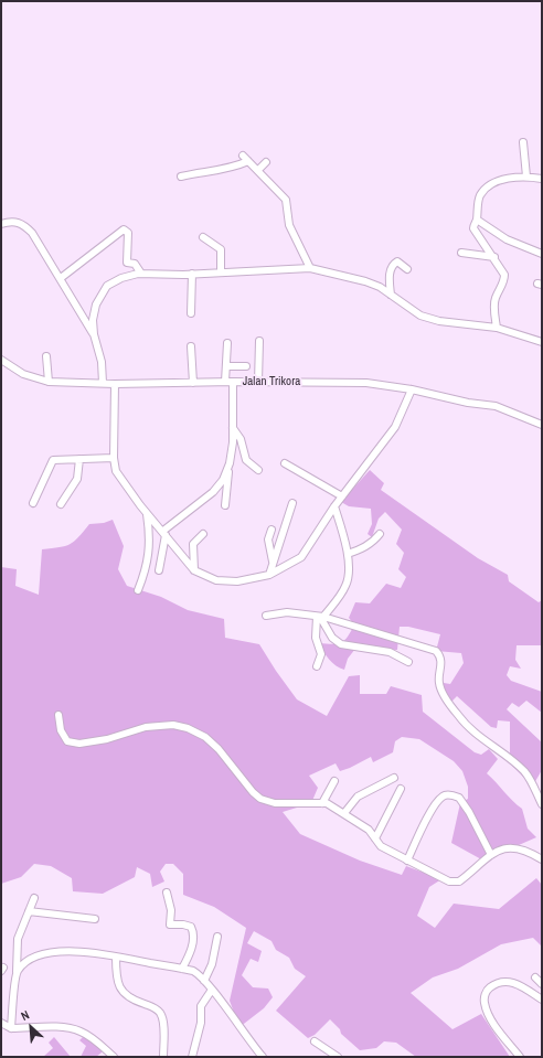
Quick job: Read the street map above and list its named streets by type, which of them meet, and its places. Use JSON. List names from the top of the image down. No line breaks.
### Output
{"streets":{"street":["Jalan Trikora"]},"north":"top left"}
